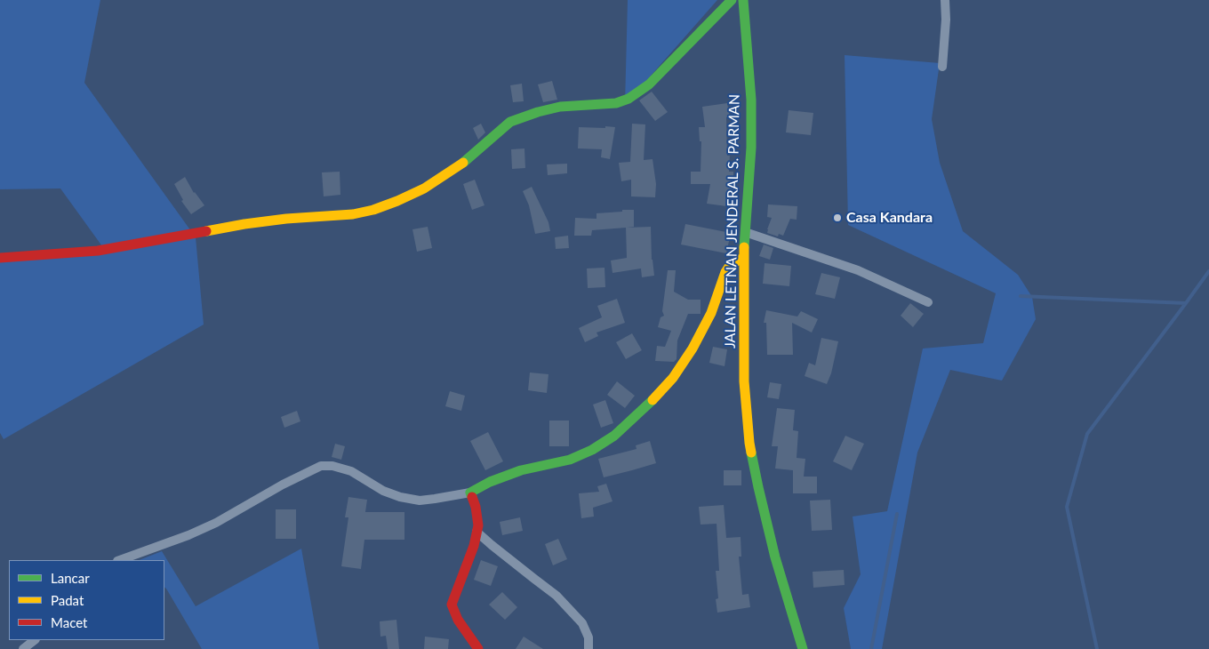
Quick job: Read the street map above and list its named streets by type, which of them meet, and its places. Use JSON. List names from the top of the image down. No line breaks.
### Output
{"streets":{"street":["JALAN LETNAN JENDERAL S. PARMAN"]},"places":["Casa Kandara"],"legend":["Lancar","Padat","Macet"]}
